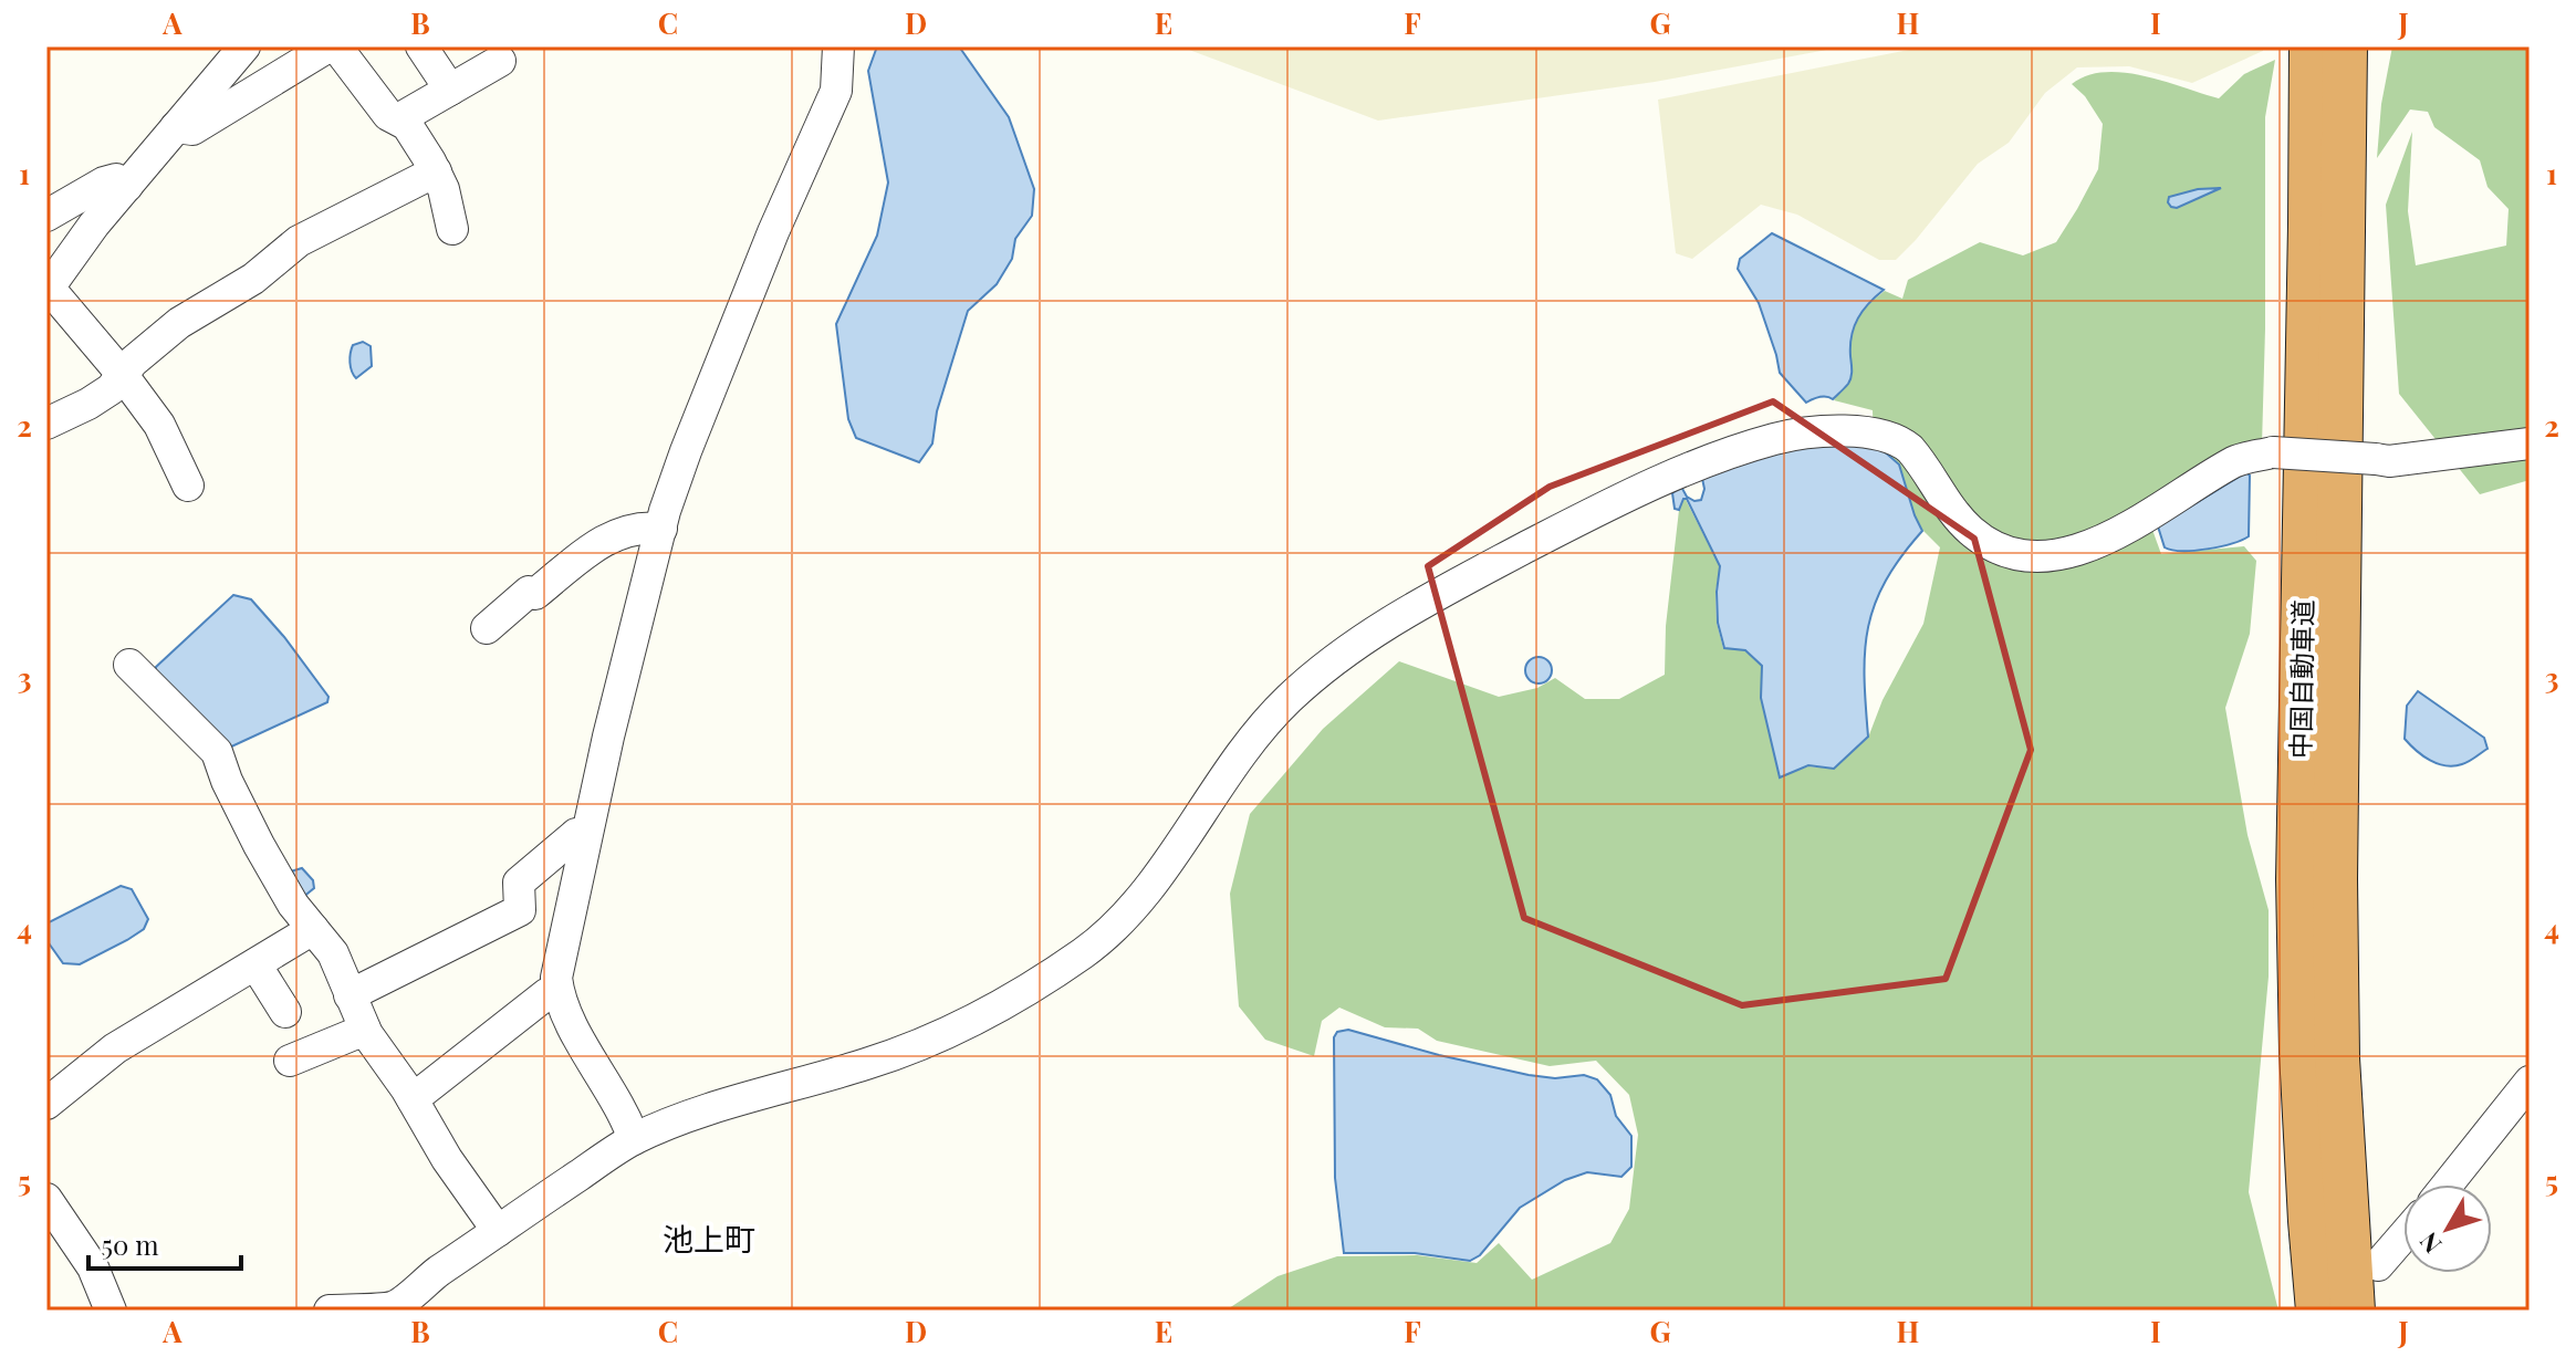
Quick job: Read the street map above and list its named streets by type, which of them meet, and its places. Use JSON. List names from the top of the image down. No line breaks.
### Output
{"streets":{"highway":["中国自動車道"]},"districts":["池上町"],"scale_bar":"50 m","north":"bottom left","grid":{"columns":["A","B","C","D","E","F","G","H","I","J"],"rows":["1","2","3","4","5"]}}
